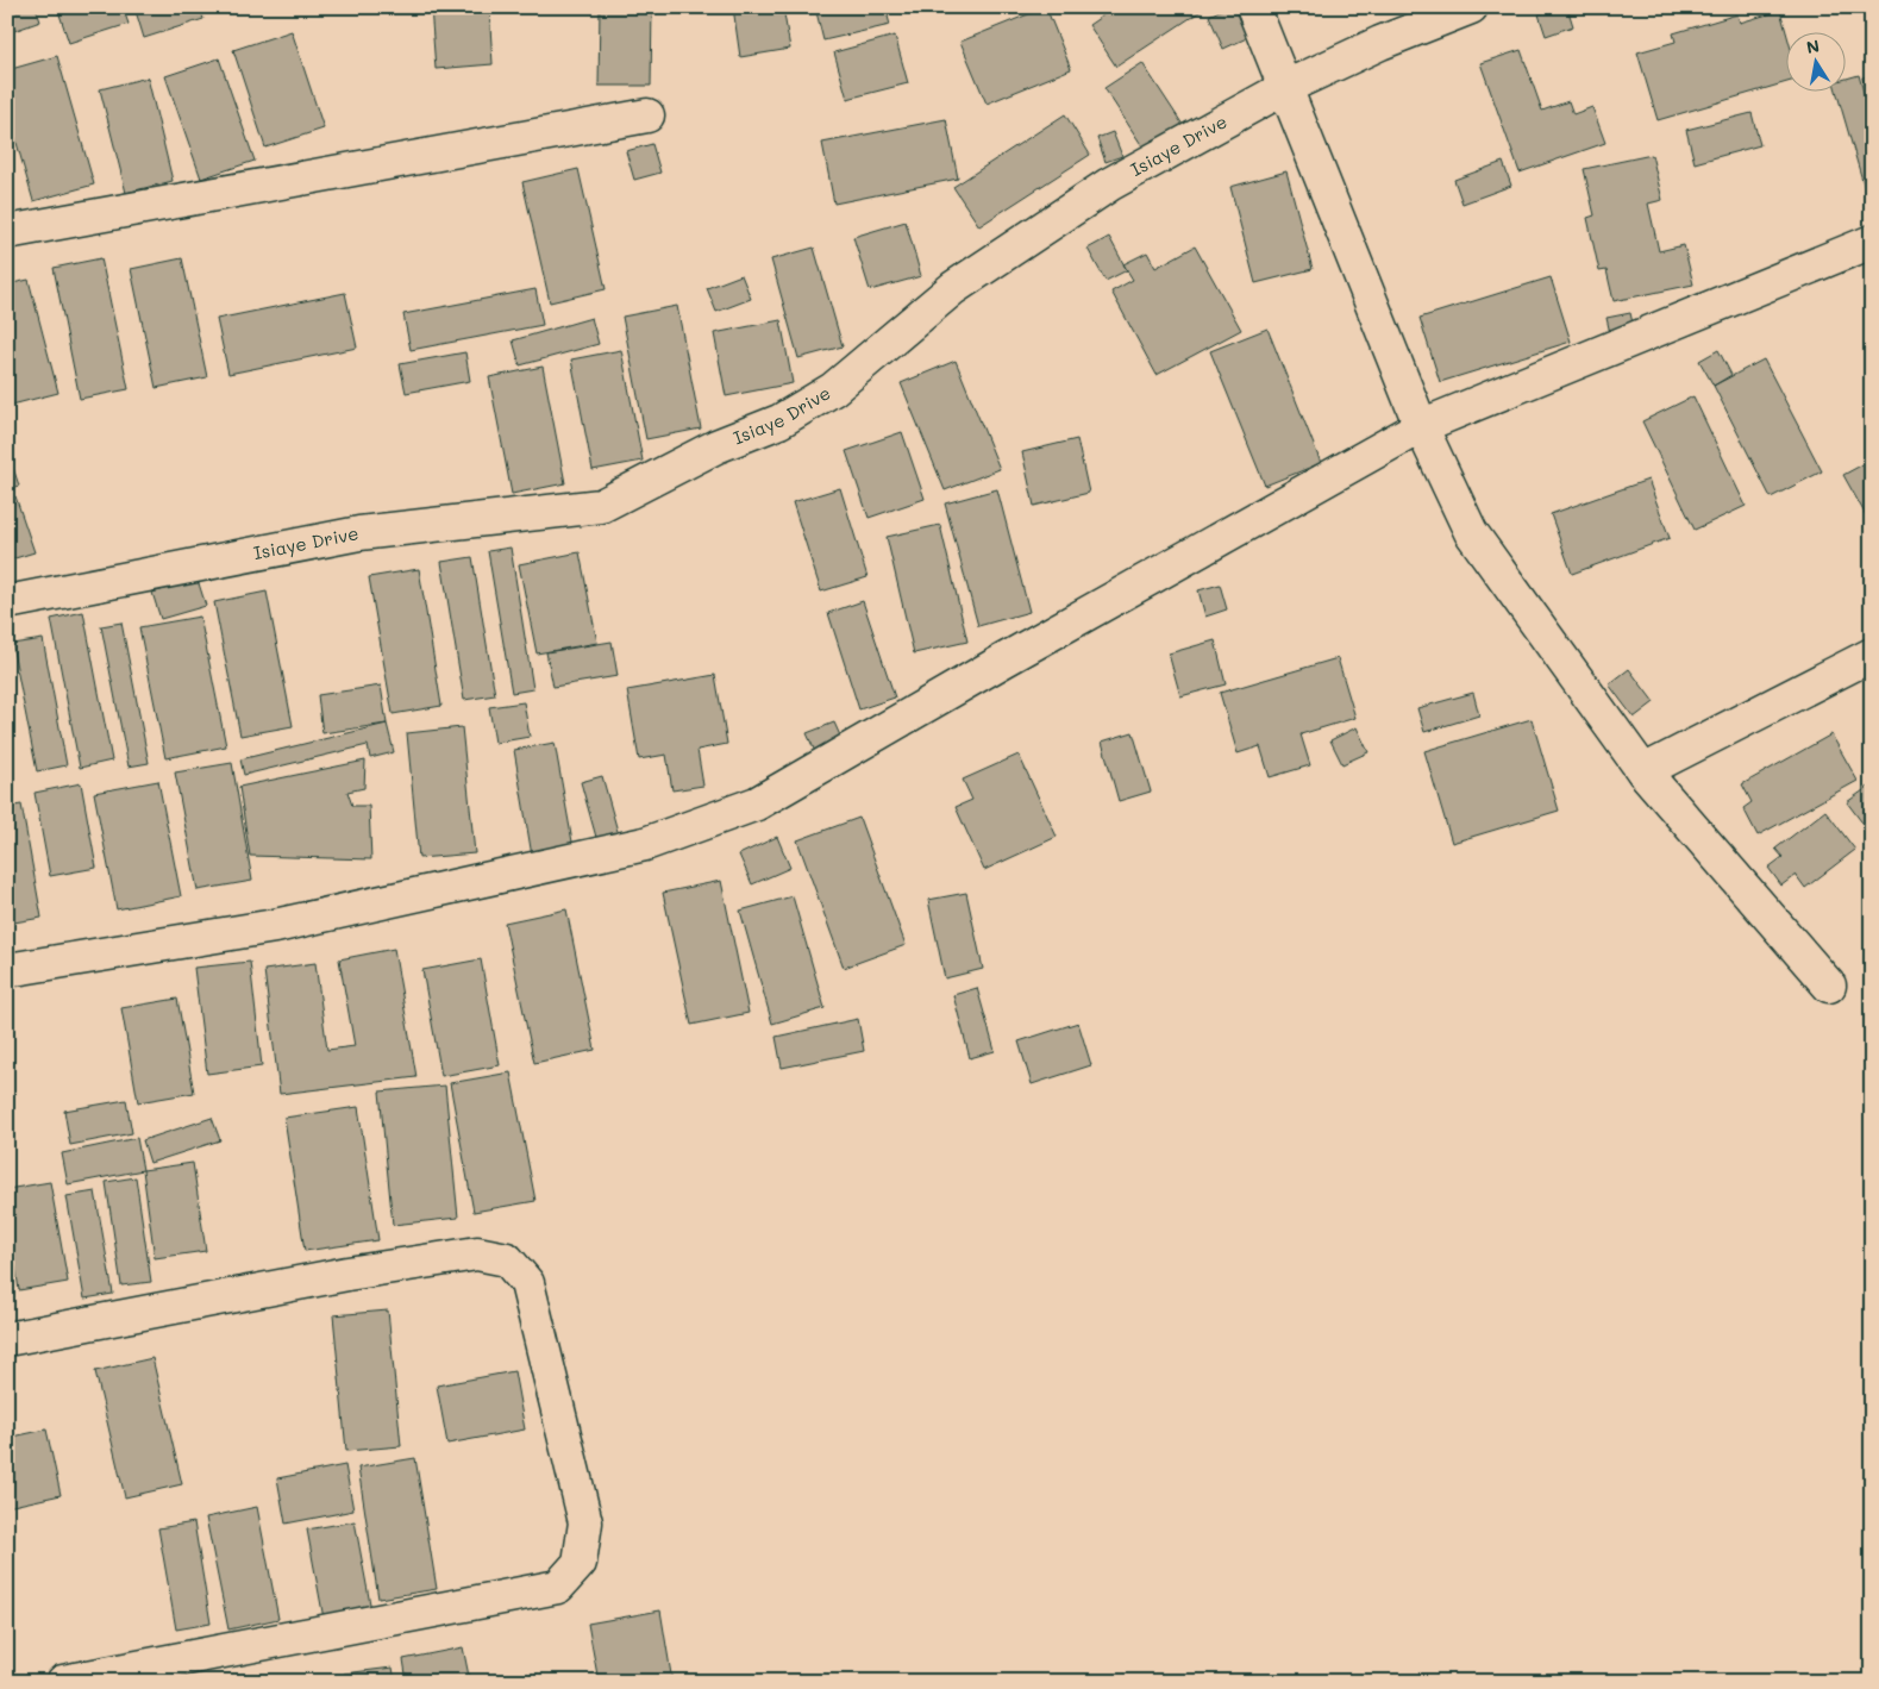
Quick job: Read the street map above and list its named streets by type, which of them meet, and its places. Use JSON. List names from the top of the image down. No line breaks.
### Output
{"streets":{"street":["Isiaye Drive"]},"north":"top"}
